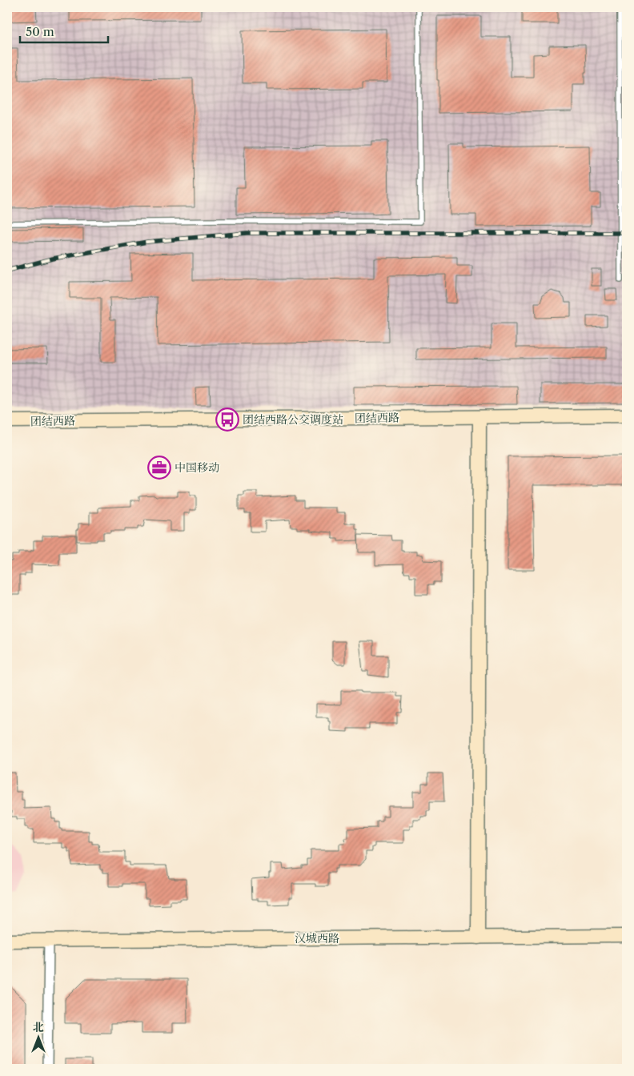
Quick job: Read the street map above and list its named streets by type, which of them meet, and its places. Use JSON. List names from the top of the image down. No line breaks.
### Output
{"streets":{"street":["团结西路","汉城西路"]},"places":{"bus stop":["团结西路公交调度站"],"office":["中国移动"]},"scale_bar":"50 m","north":"top"}
